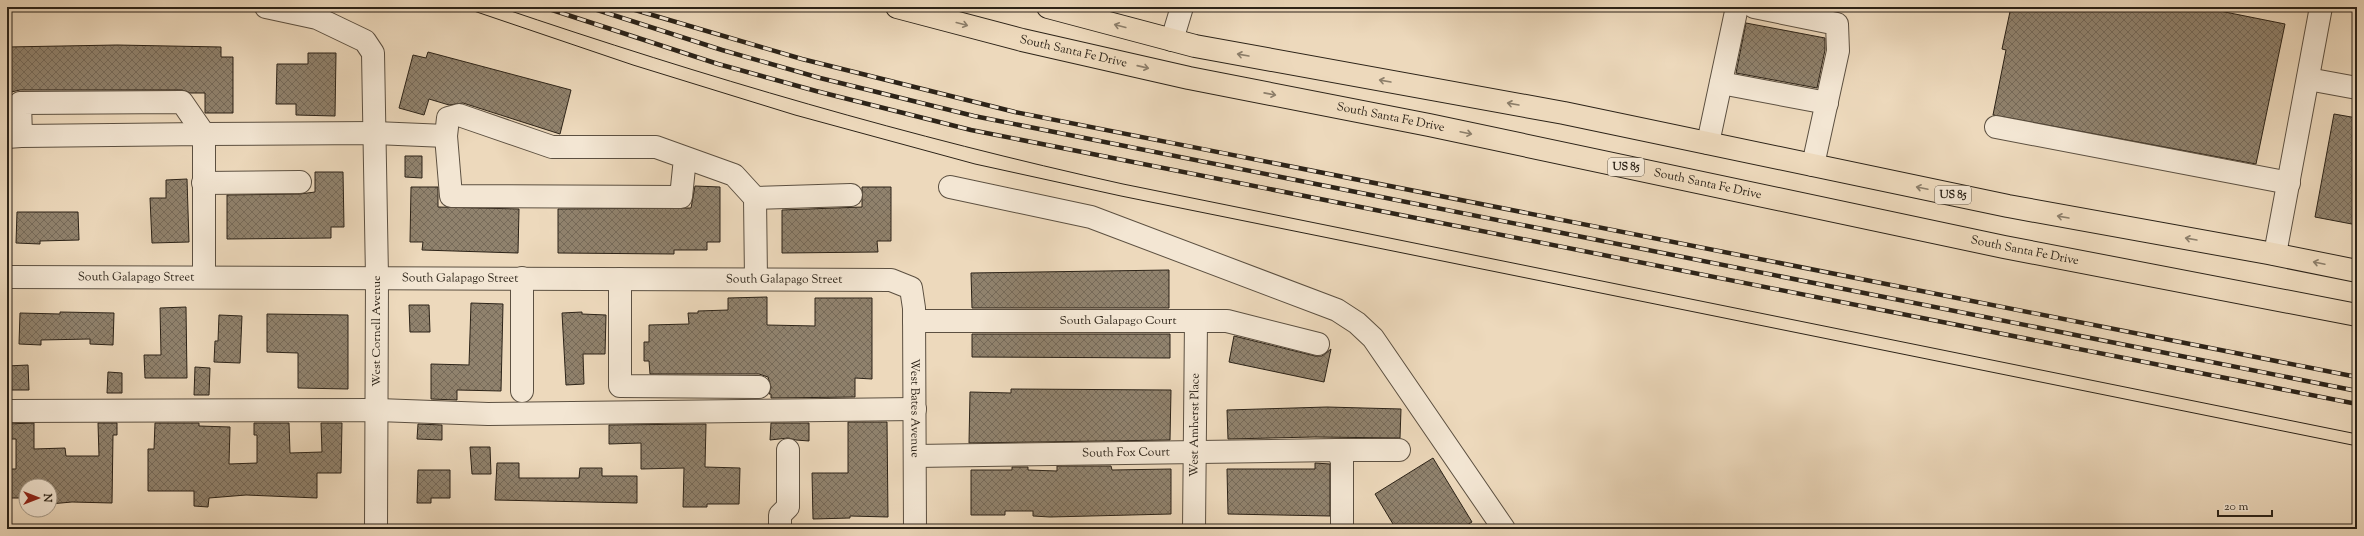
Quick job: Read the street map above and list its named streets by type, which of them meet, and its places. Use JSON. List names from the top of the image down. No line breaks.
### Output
{"streets":{"highway":["South Santa Fe Drive","US 85"],"street":["South Galapago Street","South Galapago Court","West Cornell Avenue","West Bates Avenue","West Amherst Place","South Fox Court"]},"crossings":[["South Galapago Street","West Cornell Avenue"],["South Galapago Street","West Bates Avenue"],["South Galapago Court","West Bates Avenue"],["South Galapago Court","West Amherst Place"],["West Bates Avenue","South Fox Court"],["West Amherst Place","South Fox Court"]],"scale_bar":"20 m","north":"right"}
